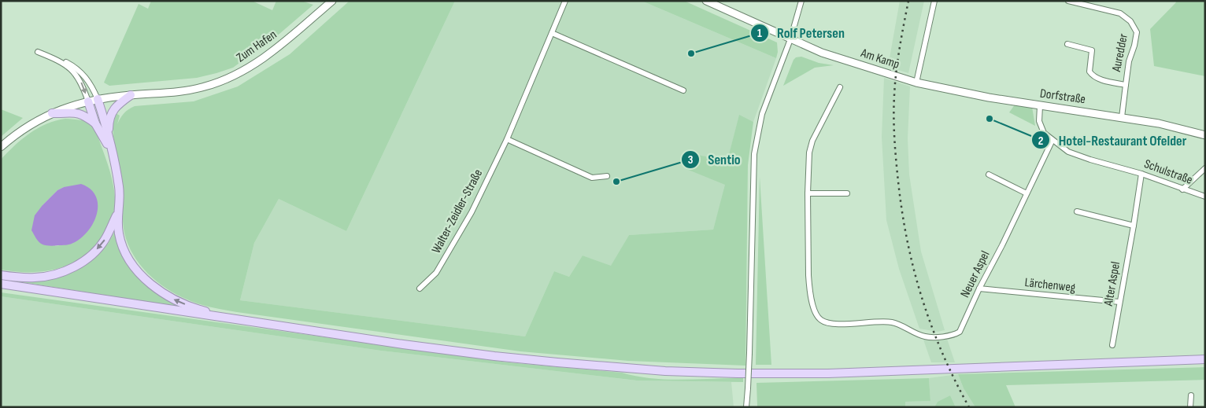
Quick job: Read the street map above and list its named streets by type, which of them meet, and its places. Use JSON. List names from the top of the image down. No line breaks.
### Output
{"streets":{"main road":["Zum Hafen","Am Kamp","Dorfstraße"],"street":["Auredder","Schulstraße","Walter-Zeidler-Straße","Neuer Aspel","Alter Aspel","Lärchenweg"]},"crossings":[["Auredder","Dorfstraße"],["Am Kamp","Dorfstraße"],["Dorfstraße","Schulstraße"],["Schulstraße","Neuer Aspel"],["Schulstraße","Alter Aspel"],["Neuer Aspel","Lärchenweg"],["Alter Aspel","Lärchenweg"]],"places":["Rolf Petersen","Hotel-Restaurant Ofelder","Sentio"]}
